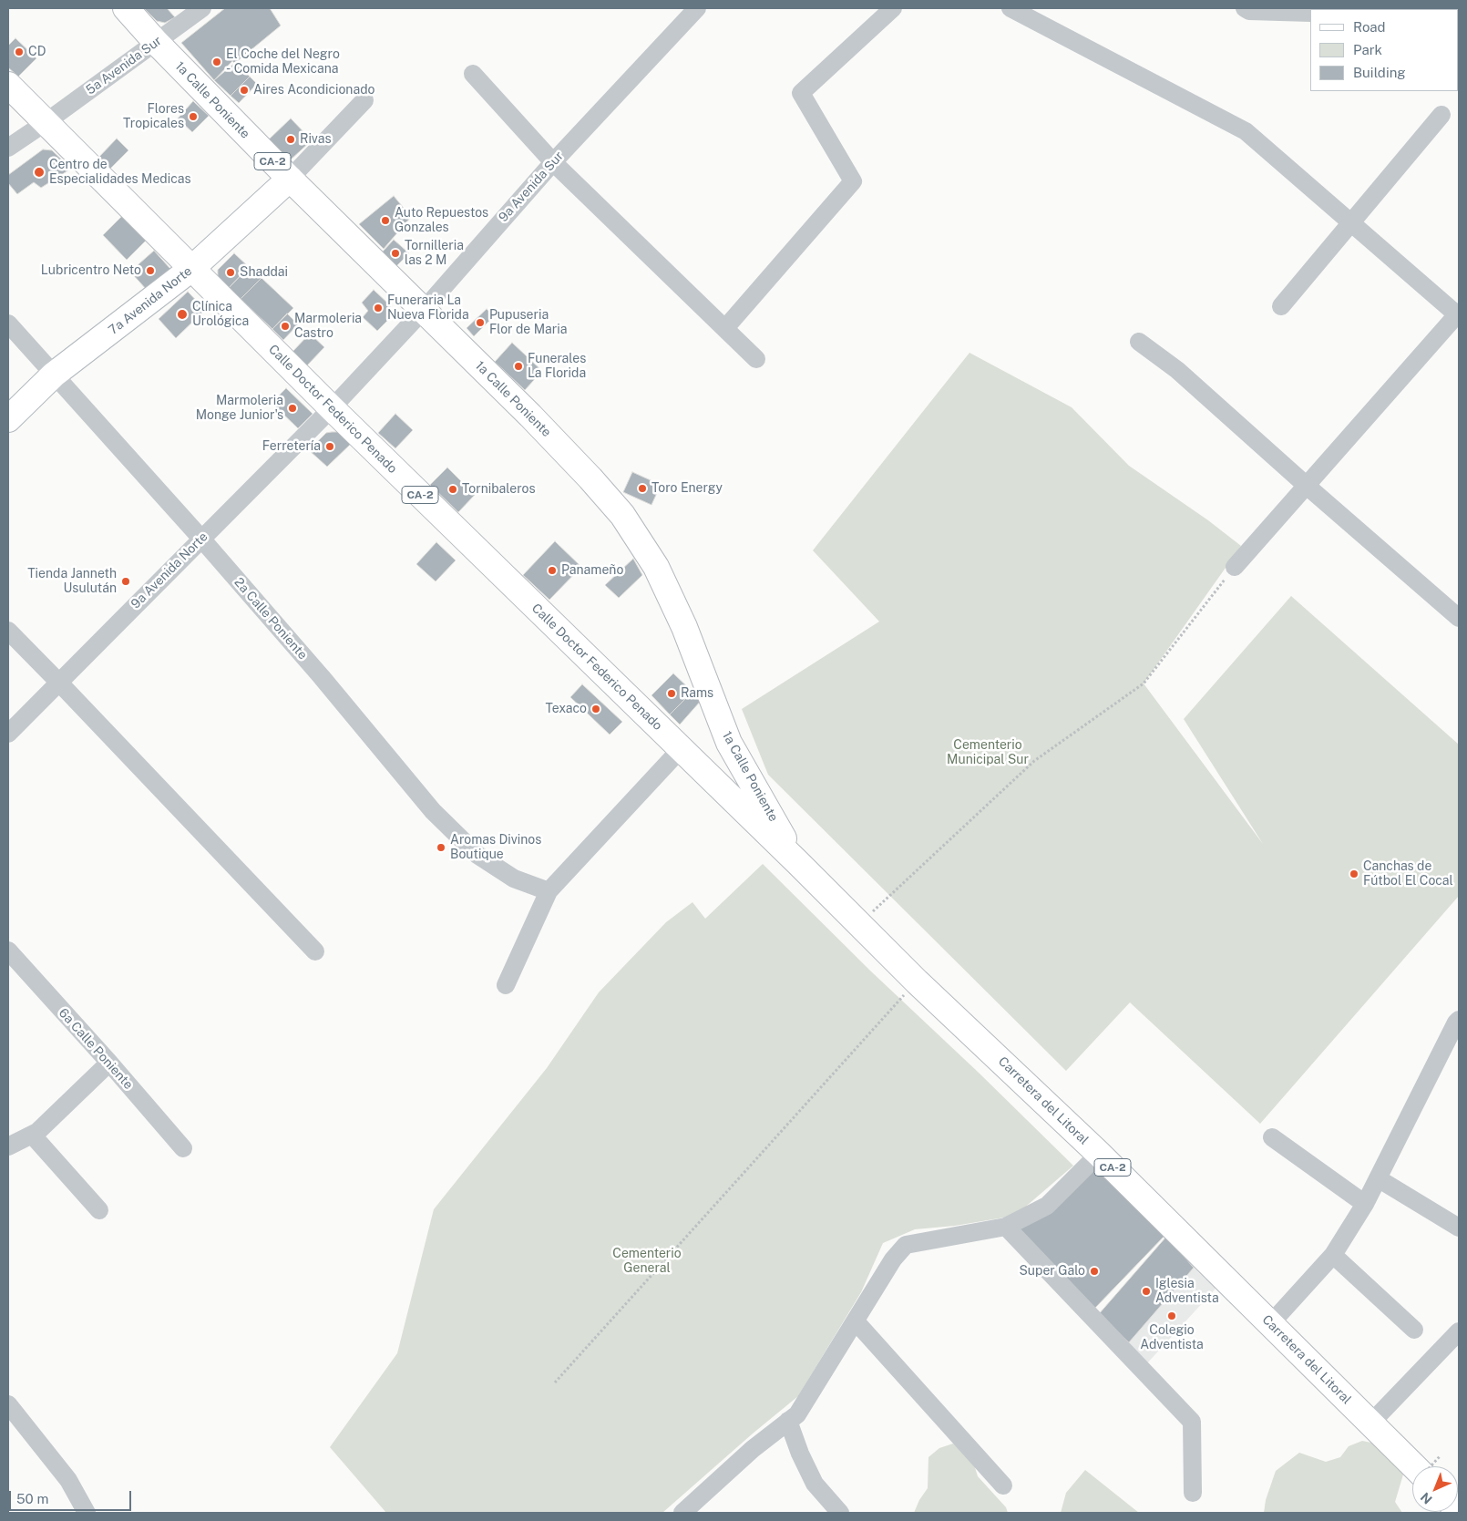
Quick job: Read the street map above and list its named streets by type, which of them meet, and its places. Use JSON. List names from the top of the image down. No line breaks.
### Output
{"streets":{"main road":["1a Calle Poniente","CA-2","7a Avenida Norte","Calle Doctor Federico Penado","Carretera del Litoral"],"street":["5a Avenida Sur","9a Avenida Sur","9a Avenida Norte","2a Calle Poniente","6a Calle Poniente"]},"crossings":[["5a Avenida Sur","1a Calle Poniente"],["5a Avenida Sur","Calle Doctor Federico Penado"],["1a Calle Poniente","9a Avenida Sur"],["1a Calle Poniente","7a Avenida Norte"],["1a Calle Poniente","Calle Doctor Federico Penado"],["1a Calle Poniente","Carretera del Litoral"],["9a Avenida Sur","Calle Doctor Federico Penado"],["9a Avenida Sur","9a Avenida Norte"],["7a Avenida Norte","Calle Doctor Federico Penado"],["7a Avenida Norte","2a Calle Poniente"],["Calle Doctor Federico Penado","9a Avenida Norte"],["Calle Doctor Federico Penado","Carretera del Litoral"],["9a Avenida Norte","2a Calle Poniente"]],"parks":["Cementerio Municipal Sur","Cementerio General"],"places":["CD","El Coche del Negro - Comida Mexicana","Aires Acondicionado","Flores Tropicales","Rivas","Centro de Especialidades Medicas","Auto Repuestos Gonzales","Tornilleria las 2 M","Lubricentro Neto","Shaddai","Funeraria La Nueva Florida","Clínica Urológica","Pupuseria Flor de Maria","Marmoleria Castro","Funerales La Florida","Marmoleria Monge Junior's","Ferretería","Toro Energy","Tornibaleros","Panameño","Tienda Janneth Usulután","Rams","Texaco","Aromas Divinos Boutique","Canchas de Fútbol El Cocal","Super Galo","Iglesia Adventista","Colegio Adventista"],"legend":["Road","Park","Building"],"scale_bar":"50 m","north":"bottom left"}
